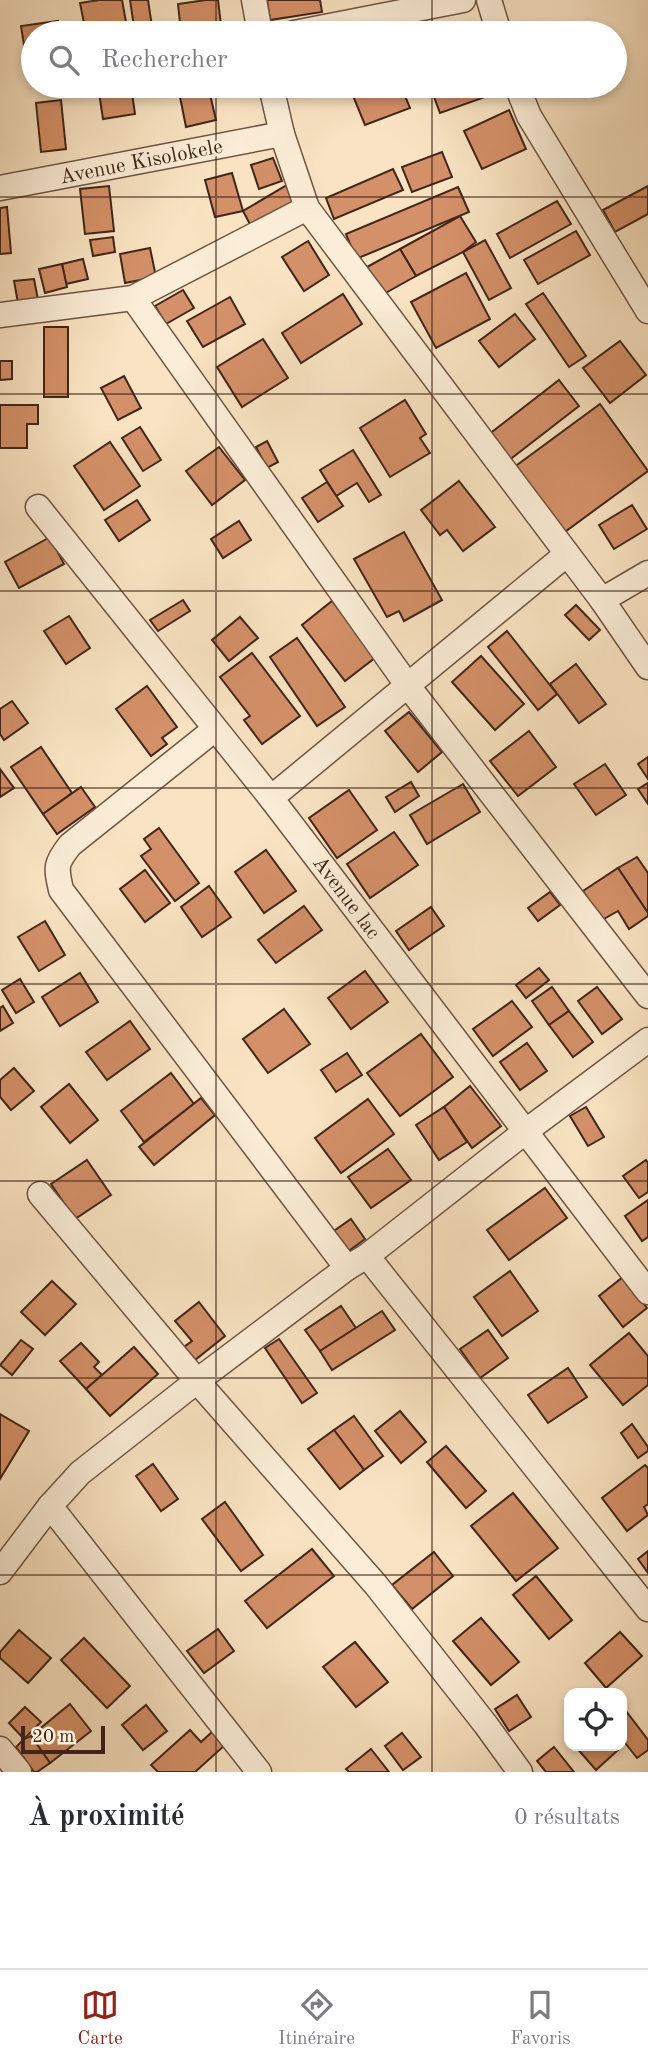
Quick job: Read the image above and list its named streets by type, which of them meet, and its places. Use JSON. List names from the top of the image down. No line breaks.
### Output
{"streets":{"street":["Avenue Kisolokele","Avenue lac"]},"scale_bar":"20 m","page":{"search":"Rechercher","scale":"20 m","heading":["À proximité","0 résultats"],"nav":["Carte","Itinéraire","Favoris"]}}
